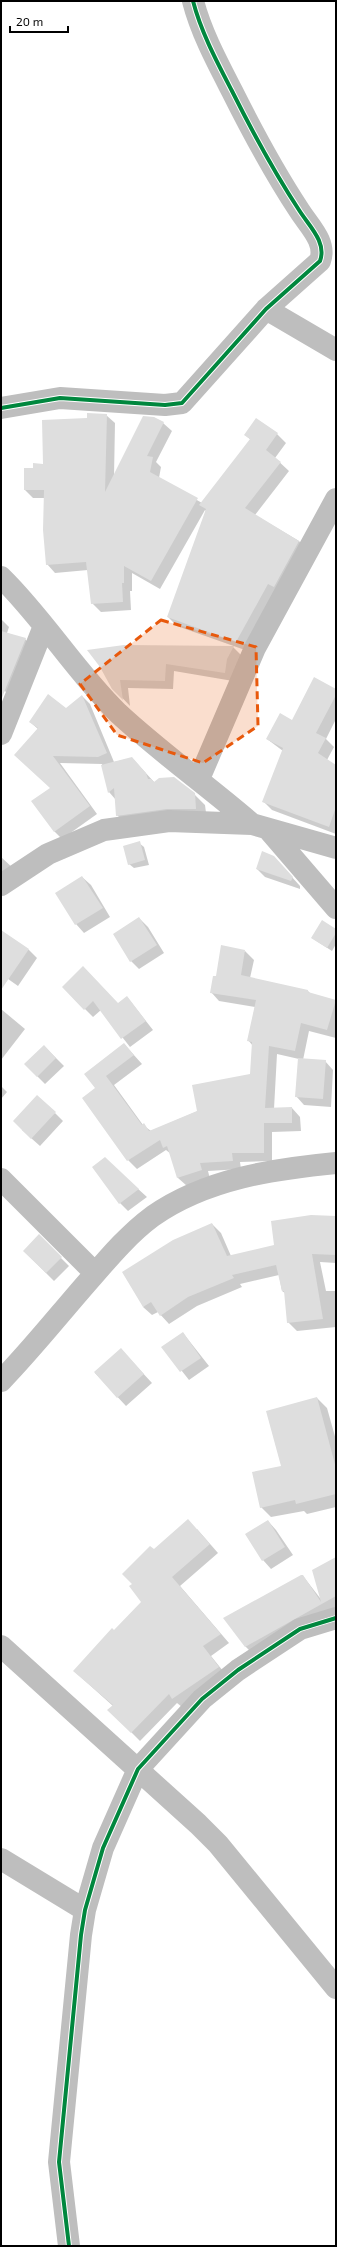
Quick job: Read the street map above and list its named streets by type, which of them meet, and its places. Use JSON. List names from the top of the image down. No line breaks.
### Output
{"scale_bar":"20 m"}
